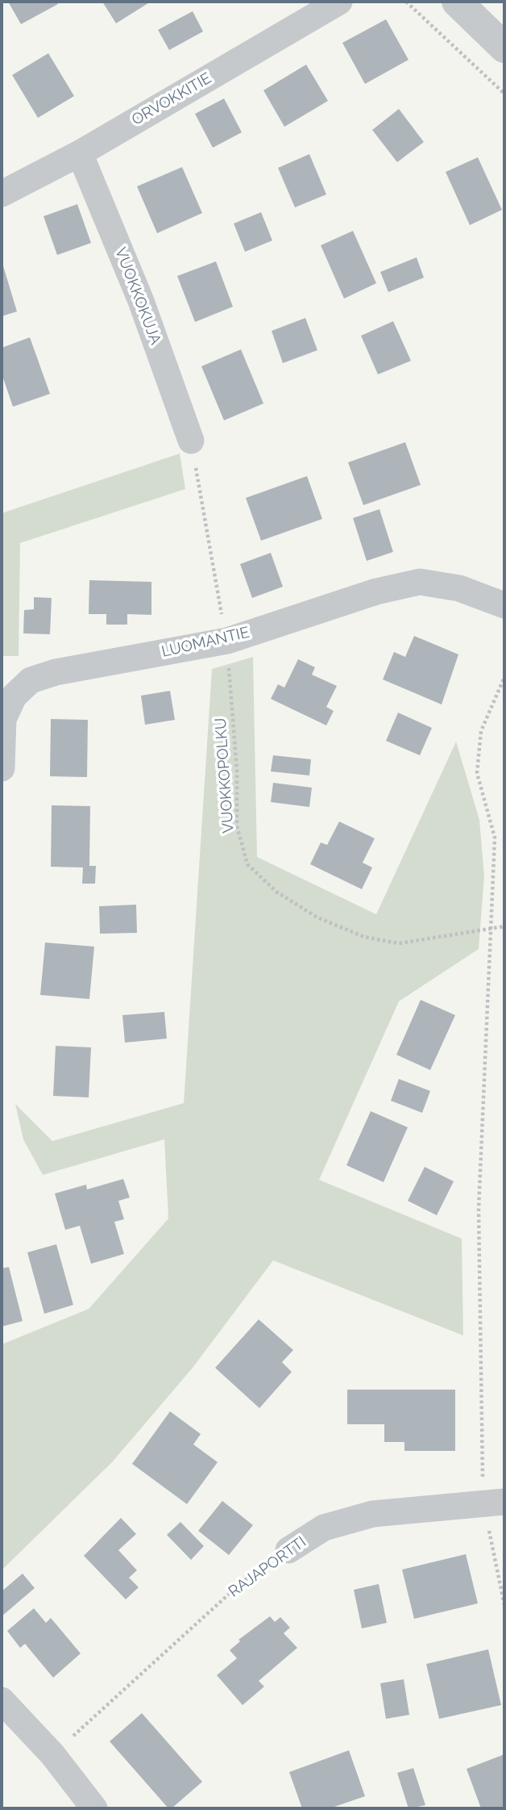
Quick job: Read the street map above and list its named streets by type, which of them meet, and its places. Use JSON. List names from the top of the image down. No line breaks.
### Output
{"streets":{"street":["ORVOKKITIE","VUOKKOKUJA","LUOMANTIE","RAJAPORTTI"],"path":["VUOKKOPOLKU"]},"crossings":[["ORVOKKITIE","VUOKKOKUJA"],["VUOKKOKUJA","VUOKKOPOLKU"],["LUOMANTIE","VUOKKOPOLKU"]]}
